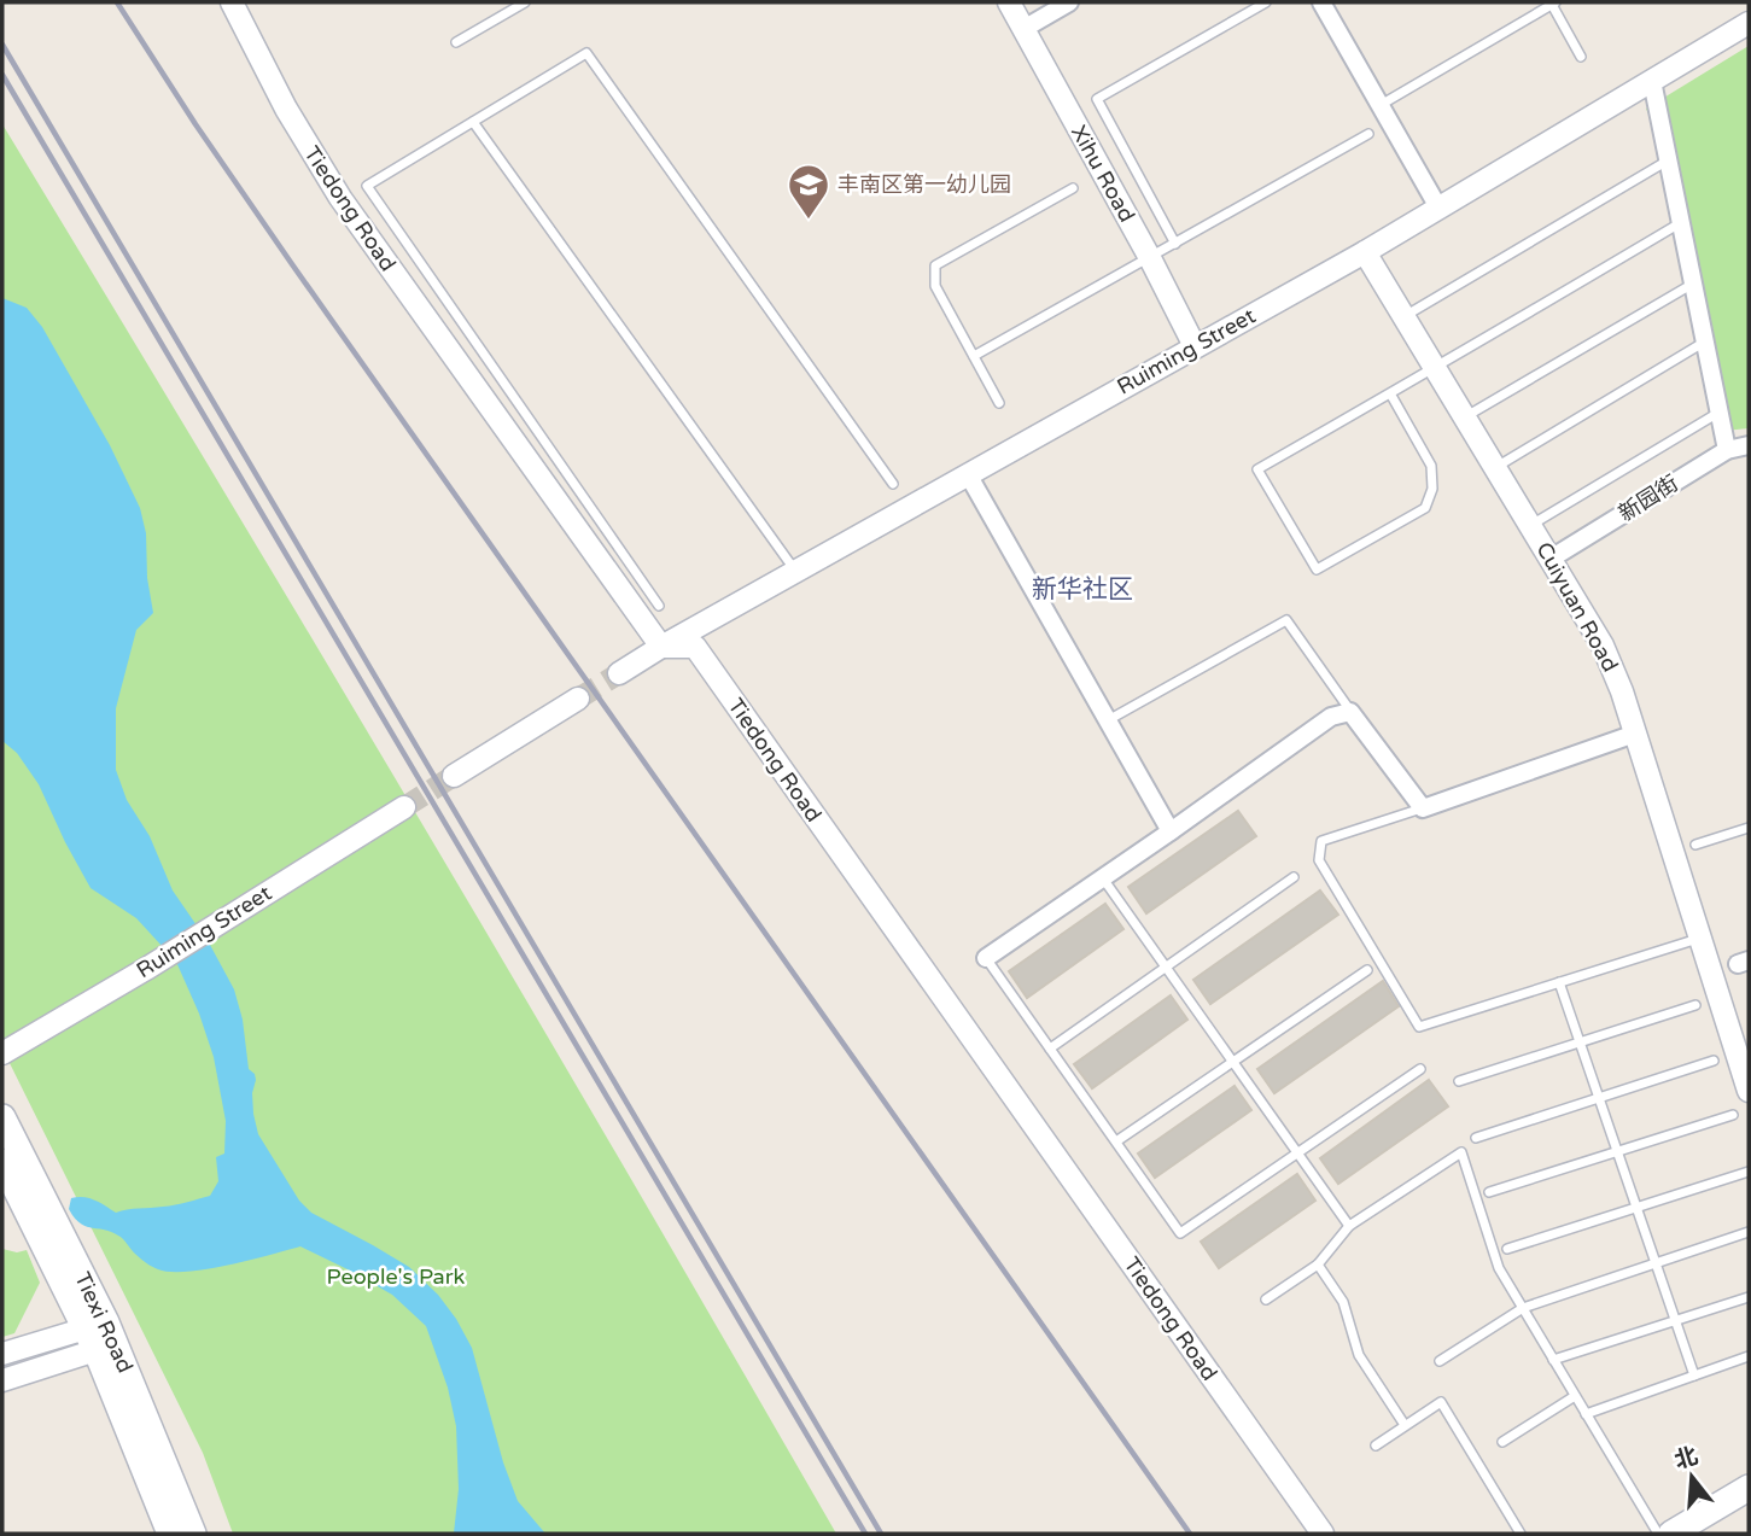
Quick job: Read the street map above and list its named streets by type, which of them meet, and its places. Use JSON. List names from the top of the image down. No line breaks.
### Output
{"streets":{"main road":["Tiexi Road"],"street":["Xihu Road","Tiedong Road","Ruiming Street","新园街","Cuiyuan Road"]},"crossings":[["Xihu Road","Ruiming Street"],["Tiedong Road","Ruiming Street"],["Ruiming Street","Cuiyuan Road"],["新园街","Cuiyuan Road"]],"districts":["新华社区"],"parks":["People's Park"],"places":{"school or university":["丰南区第一幼儿园"]},"north":"top"}
